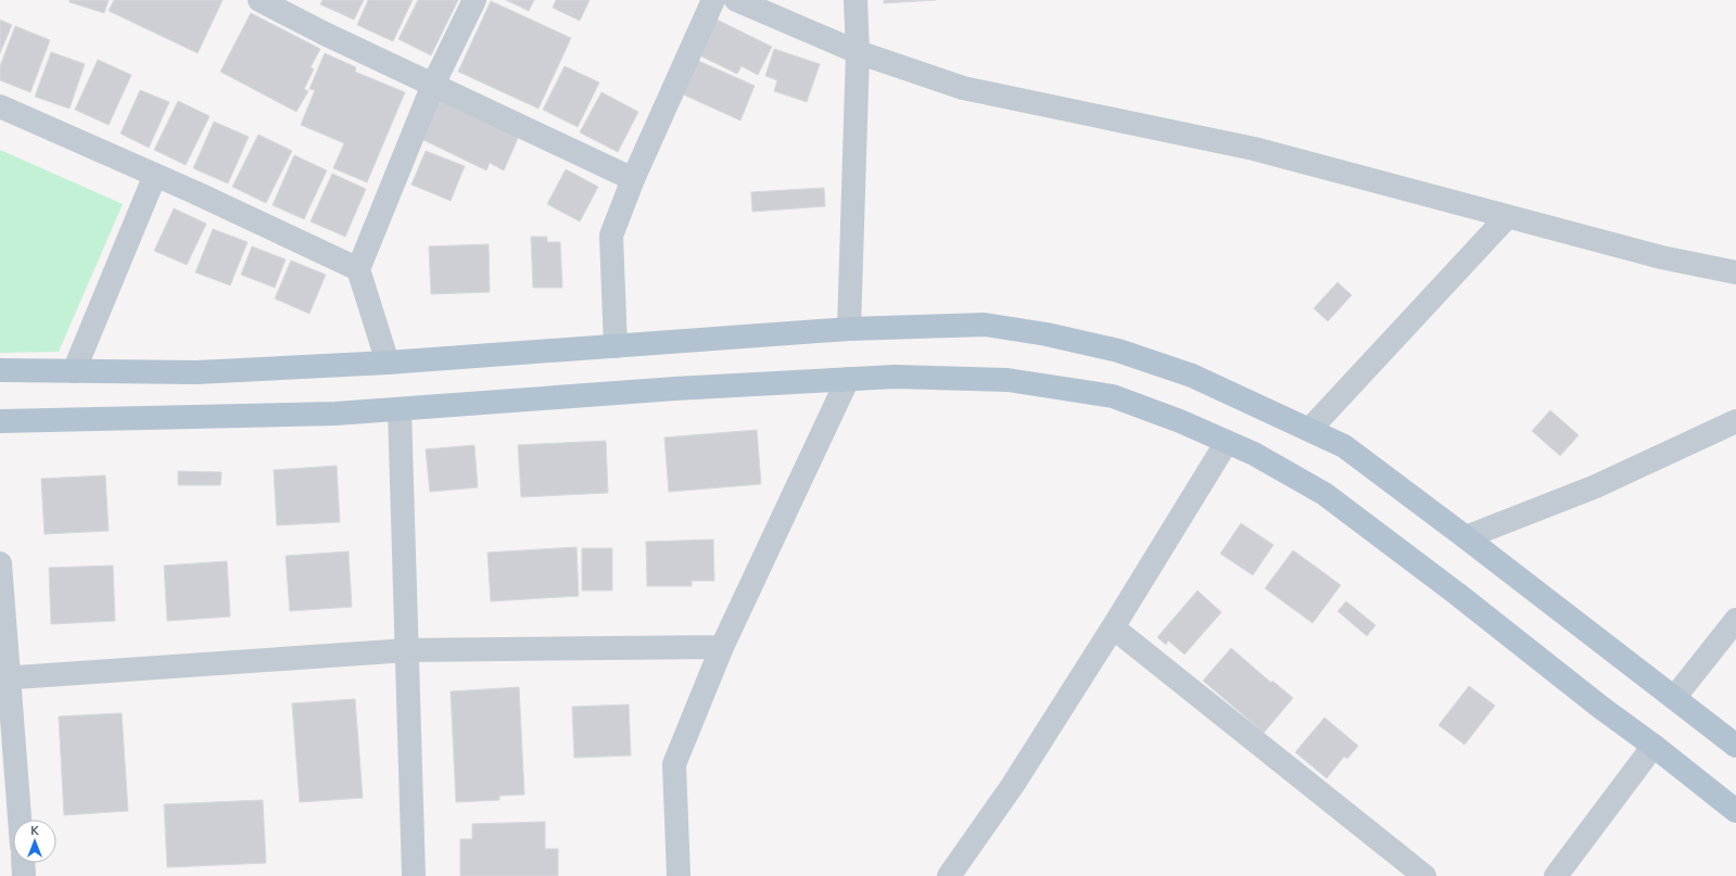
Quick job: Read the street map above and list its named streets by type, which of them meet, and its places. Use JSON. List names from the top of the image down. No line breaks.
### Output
{"north":"top"}
